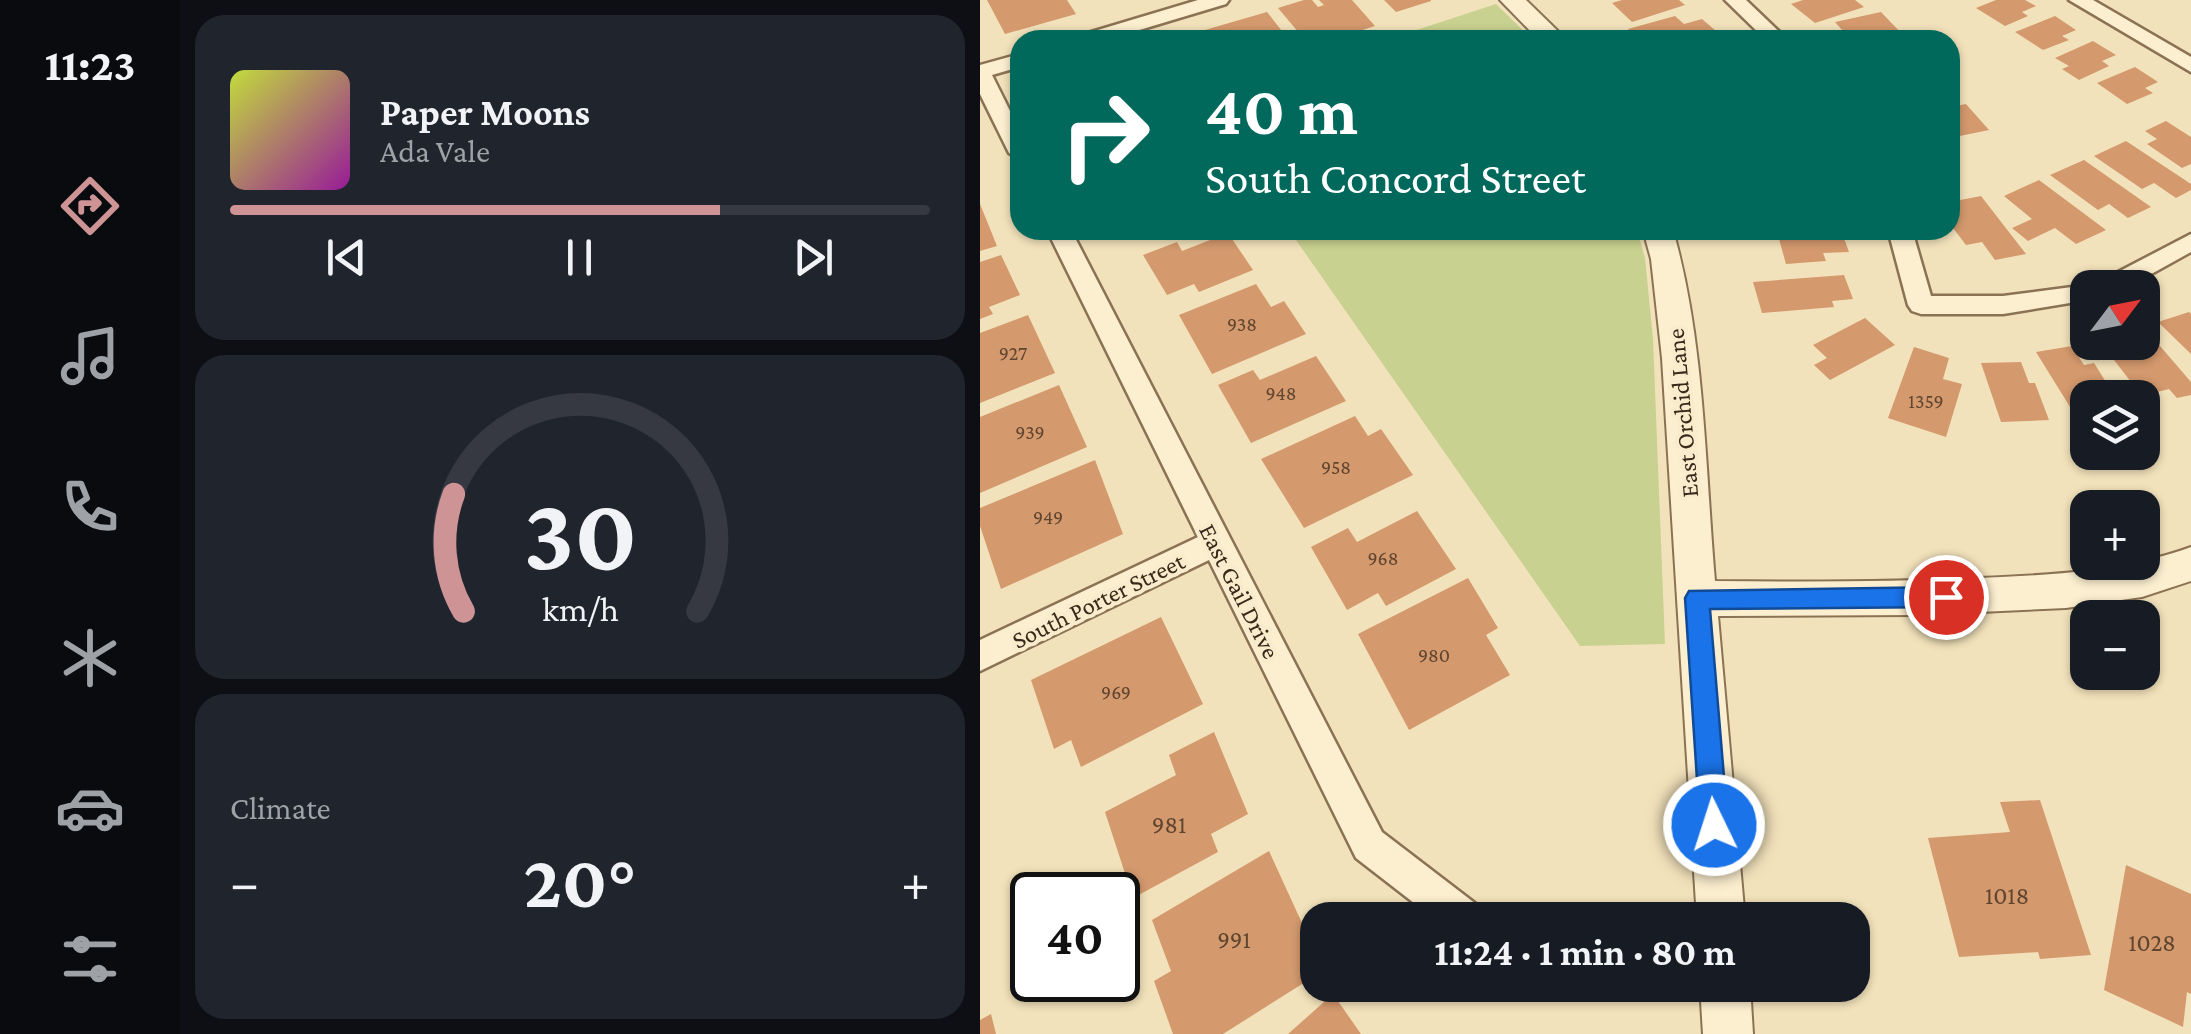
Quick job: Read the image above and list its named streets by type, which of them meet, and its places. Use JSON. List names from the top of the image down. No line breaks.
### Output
{"streets":{"street":["East Orchid Lane","East Gail Drive","South Porter Street"]},"crossings":[["East Gail Drive","South Porter Street"]],"house_numbers":["938","927","948","1359","939","958","949","968","980","969","981","1018","991","1028"],"north":"top right","page":{"tabs":"11:23","turn":["40 m","South Concord Street"],"song":["Paper Moons","Ada Vale"],"map_buttons":["+","−"],"tile":"Climate","heat":["−","20°","+"],"limit":"40","trip":"11:24 · 1 min · 80 m","gauge":["30","km/h"]}}
